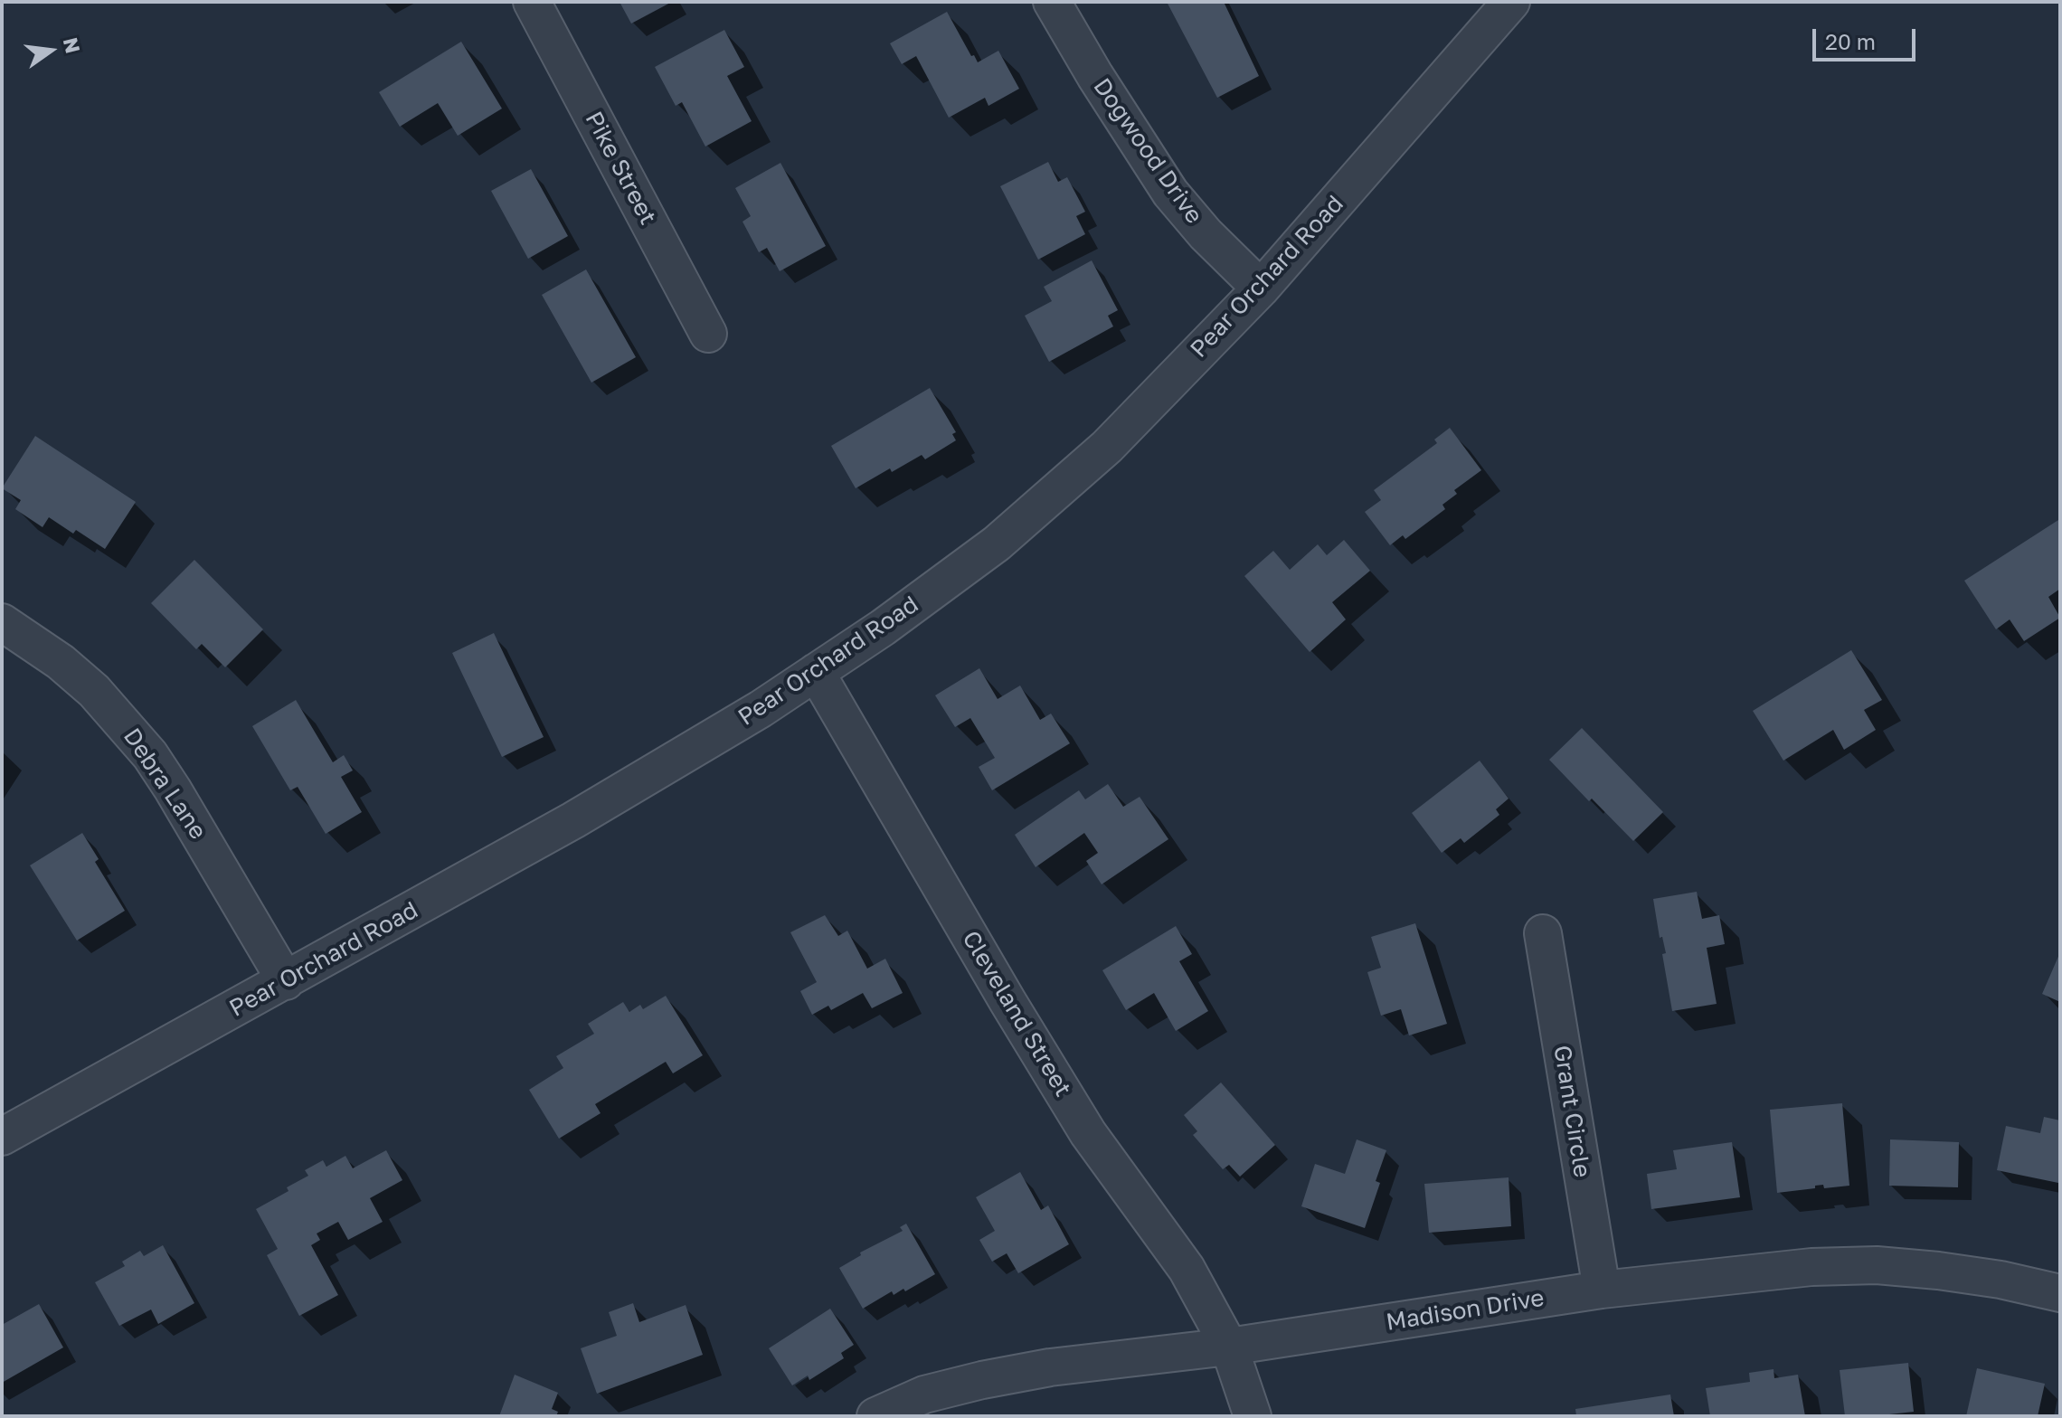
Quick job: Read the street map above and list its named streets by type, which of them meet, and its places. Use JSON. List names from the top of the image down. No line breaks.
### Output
{"streets":{"street":["Dogwood Drive","Pike Street","Pear Orchard Road","Debra Lane","Cleveland Street","Grant Circle","Madison Drive"]},"crossings":[["Dogwood Drive","Pear Orchard Road"],["Pear Orchard Road","Debra Lane"],["Pear Orchard Road","Cleveland Street"],["Cleveland Street","Madison Drive"],["Grant Circle","Madison Drive"]],"scale_bar":"20 m","north":"right"}
